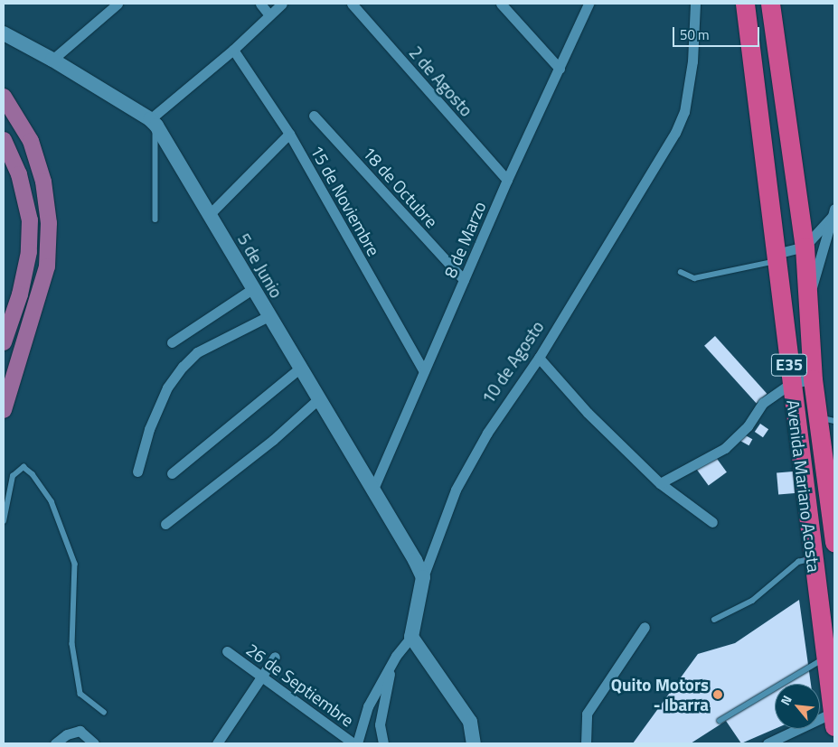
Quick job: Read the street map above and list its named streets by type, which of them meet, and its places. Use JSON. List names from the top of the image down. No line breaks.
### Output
{"streets":{"highway":["E35","Avenida Mariano Acosta"],"street":["2 de Agosto","18 de Octubre","15 de Noviembre","8 de Marzo","5 de Junio","10 de Agosto","26 de Septiembre"]},"crossings":[["2 de Agosto","8 de Marzo"],["18 de Octubre","8 de Marzo"],["15 de Noviembre","8 de Marzo"],["8 de Marzo","5 de Junio"],["5 de Junio","10 de Agosto"],["10 de Agosto","26 de Septiembre"]],"places":["Quito Motors - Ibarra"],"scale_bar":"50 m","north":"top left"}
